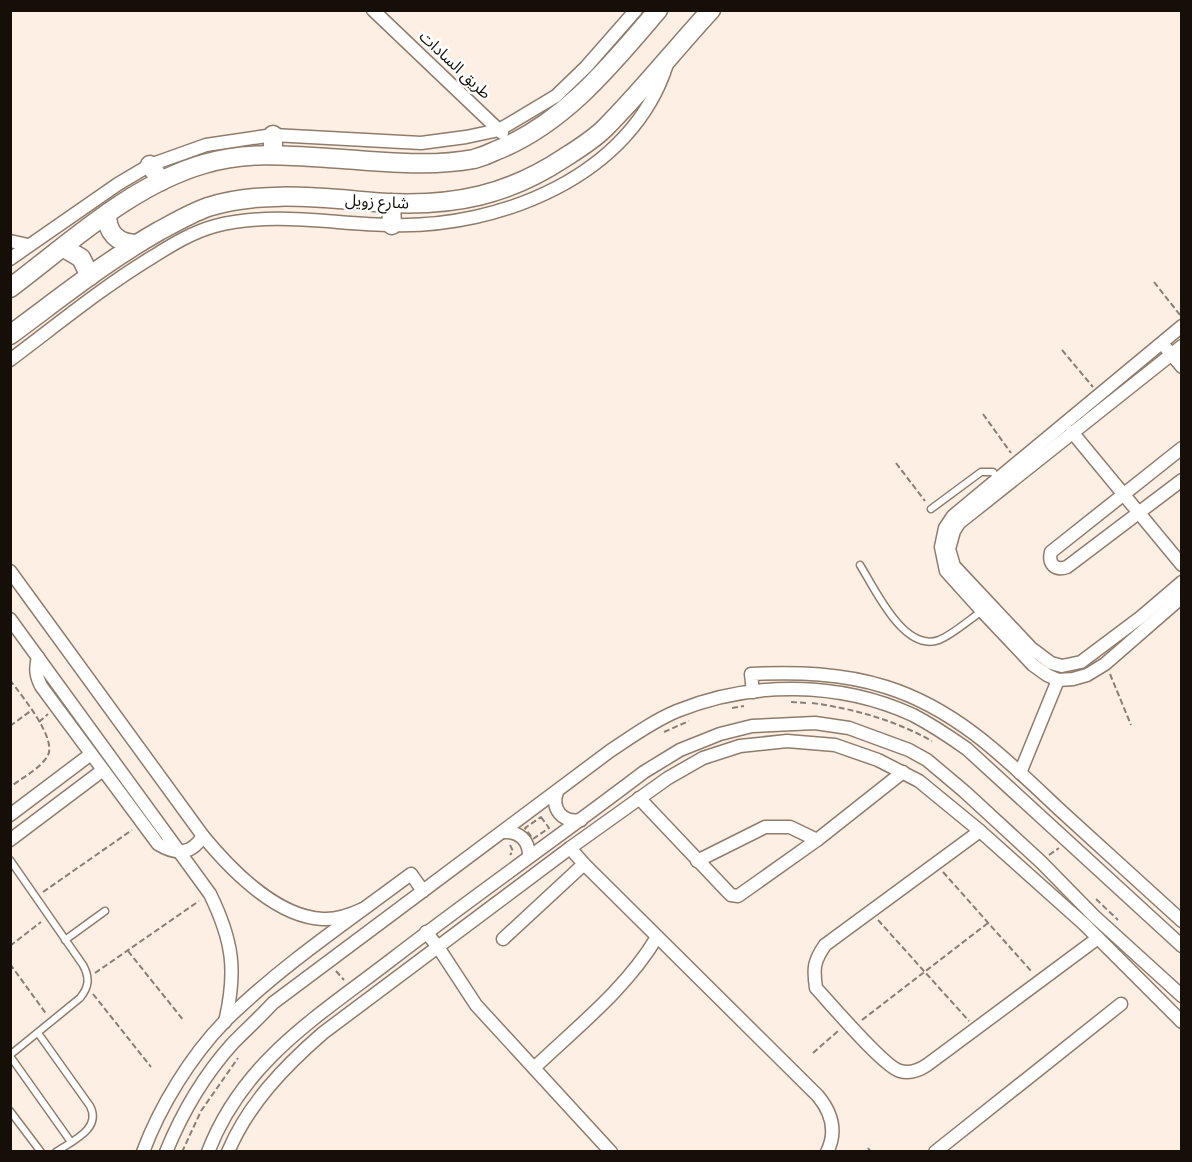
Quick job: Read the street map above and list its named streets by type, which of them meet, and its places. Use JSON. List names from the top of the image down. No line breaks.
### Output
{"streets":{"main road":["شارع زويل"],"street":["طريق السادات"]}}
